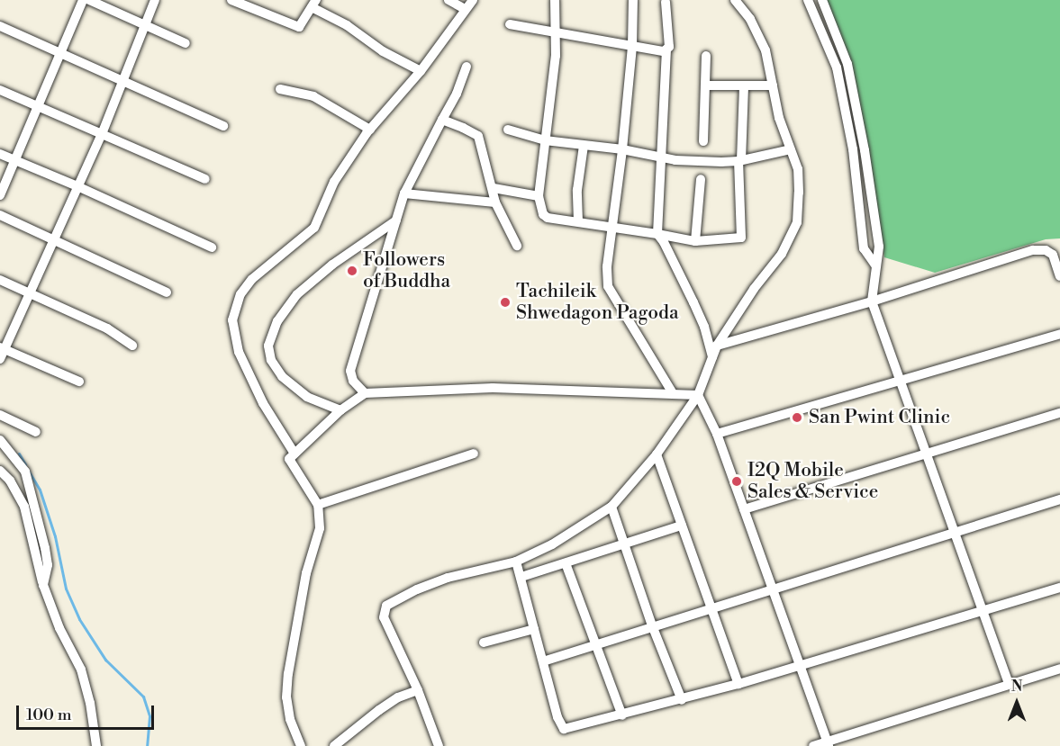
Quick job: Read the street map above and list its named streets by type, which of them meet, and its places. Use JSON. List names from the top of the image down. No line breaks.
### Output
{"places":["Followers of Buddha","Tachileik Shwedagon Pagoda","San Pwint Clinic","I2Q Mobile Sales & Service"],"scale_bar":"100 m","north":"top"}
